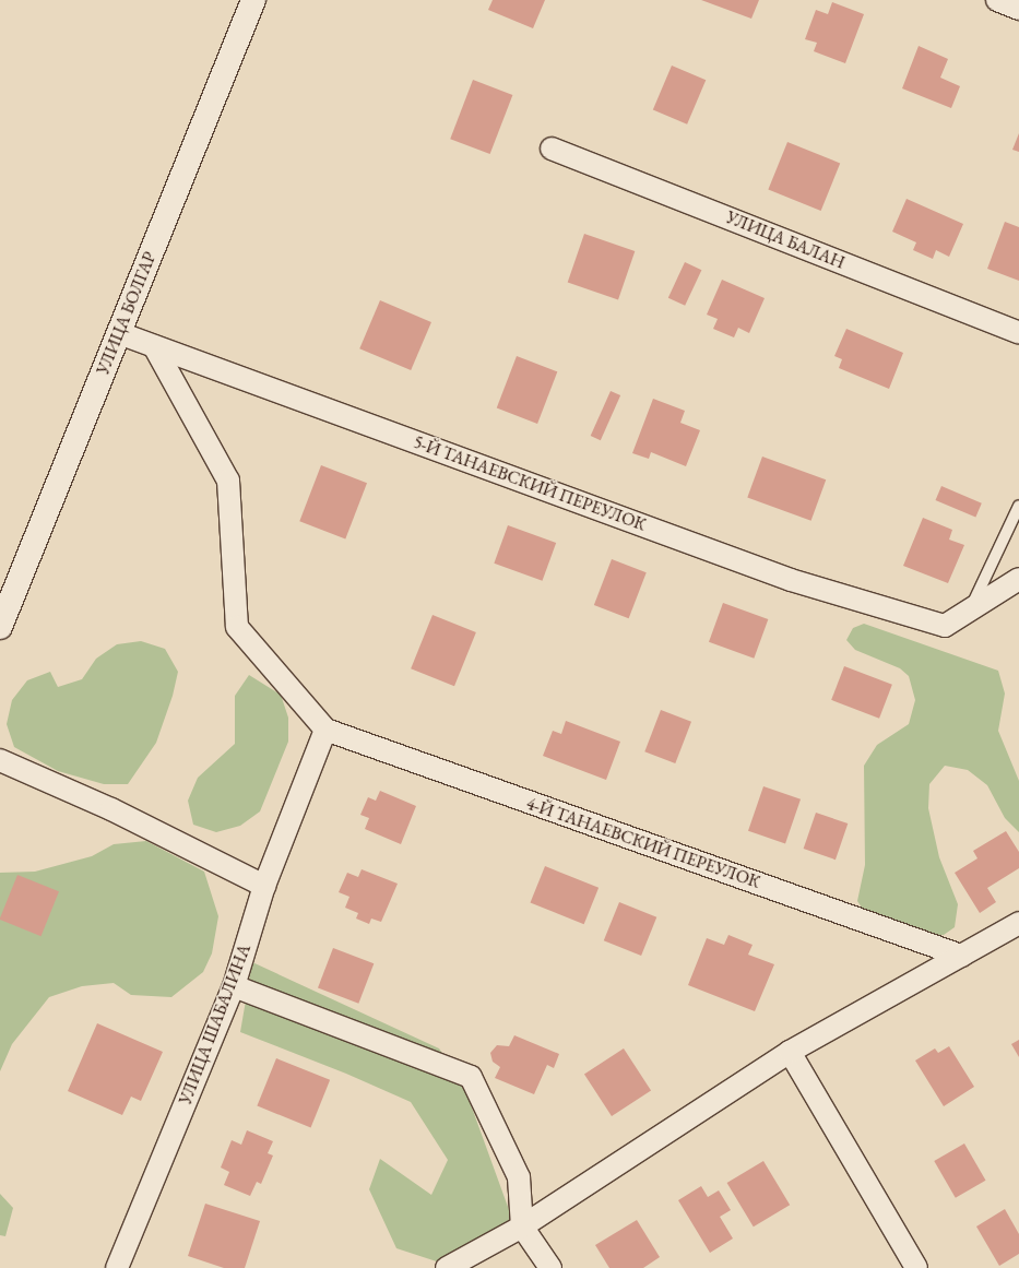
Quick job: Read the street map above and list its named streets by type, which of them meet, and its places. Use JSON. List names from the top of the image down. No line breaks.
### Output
{"streets":{"street":["УЛИЦА БАЛАН","УЛИЦА БОЛГАР","5-Й ТАНАЕВСКИЙ ПЕРЕУЛОК","4-Й ТАНАЕВСКИЙ ПЕРЕУЛОК","УЛИЦА ШАБАЛИНА"]},"crossings":[["УЛИЦА БОЛГАР","5-Й ТАНАЕВСКИЙ ПЕРЕУЛОК"],["4-Й ТАНАЕВСКИЙ ПЕРЕУЛОК","УЛИЦА ШАБАЛИНА"]]}
